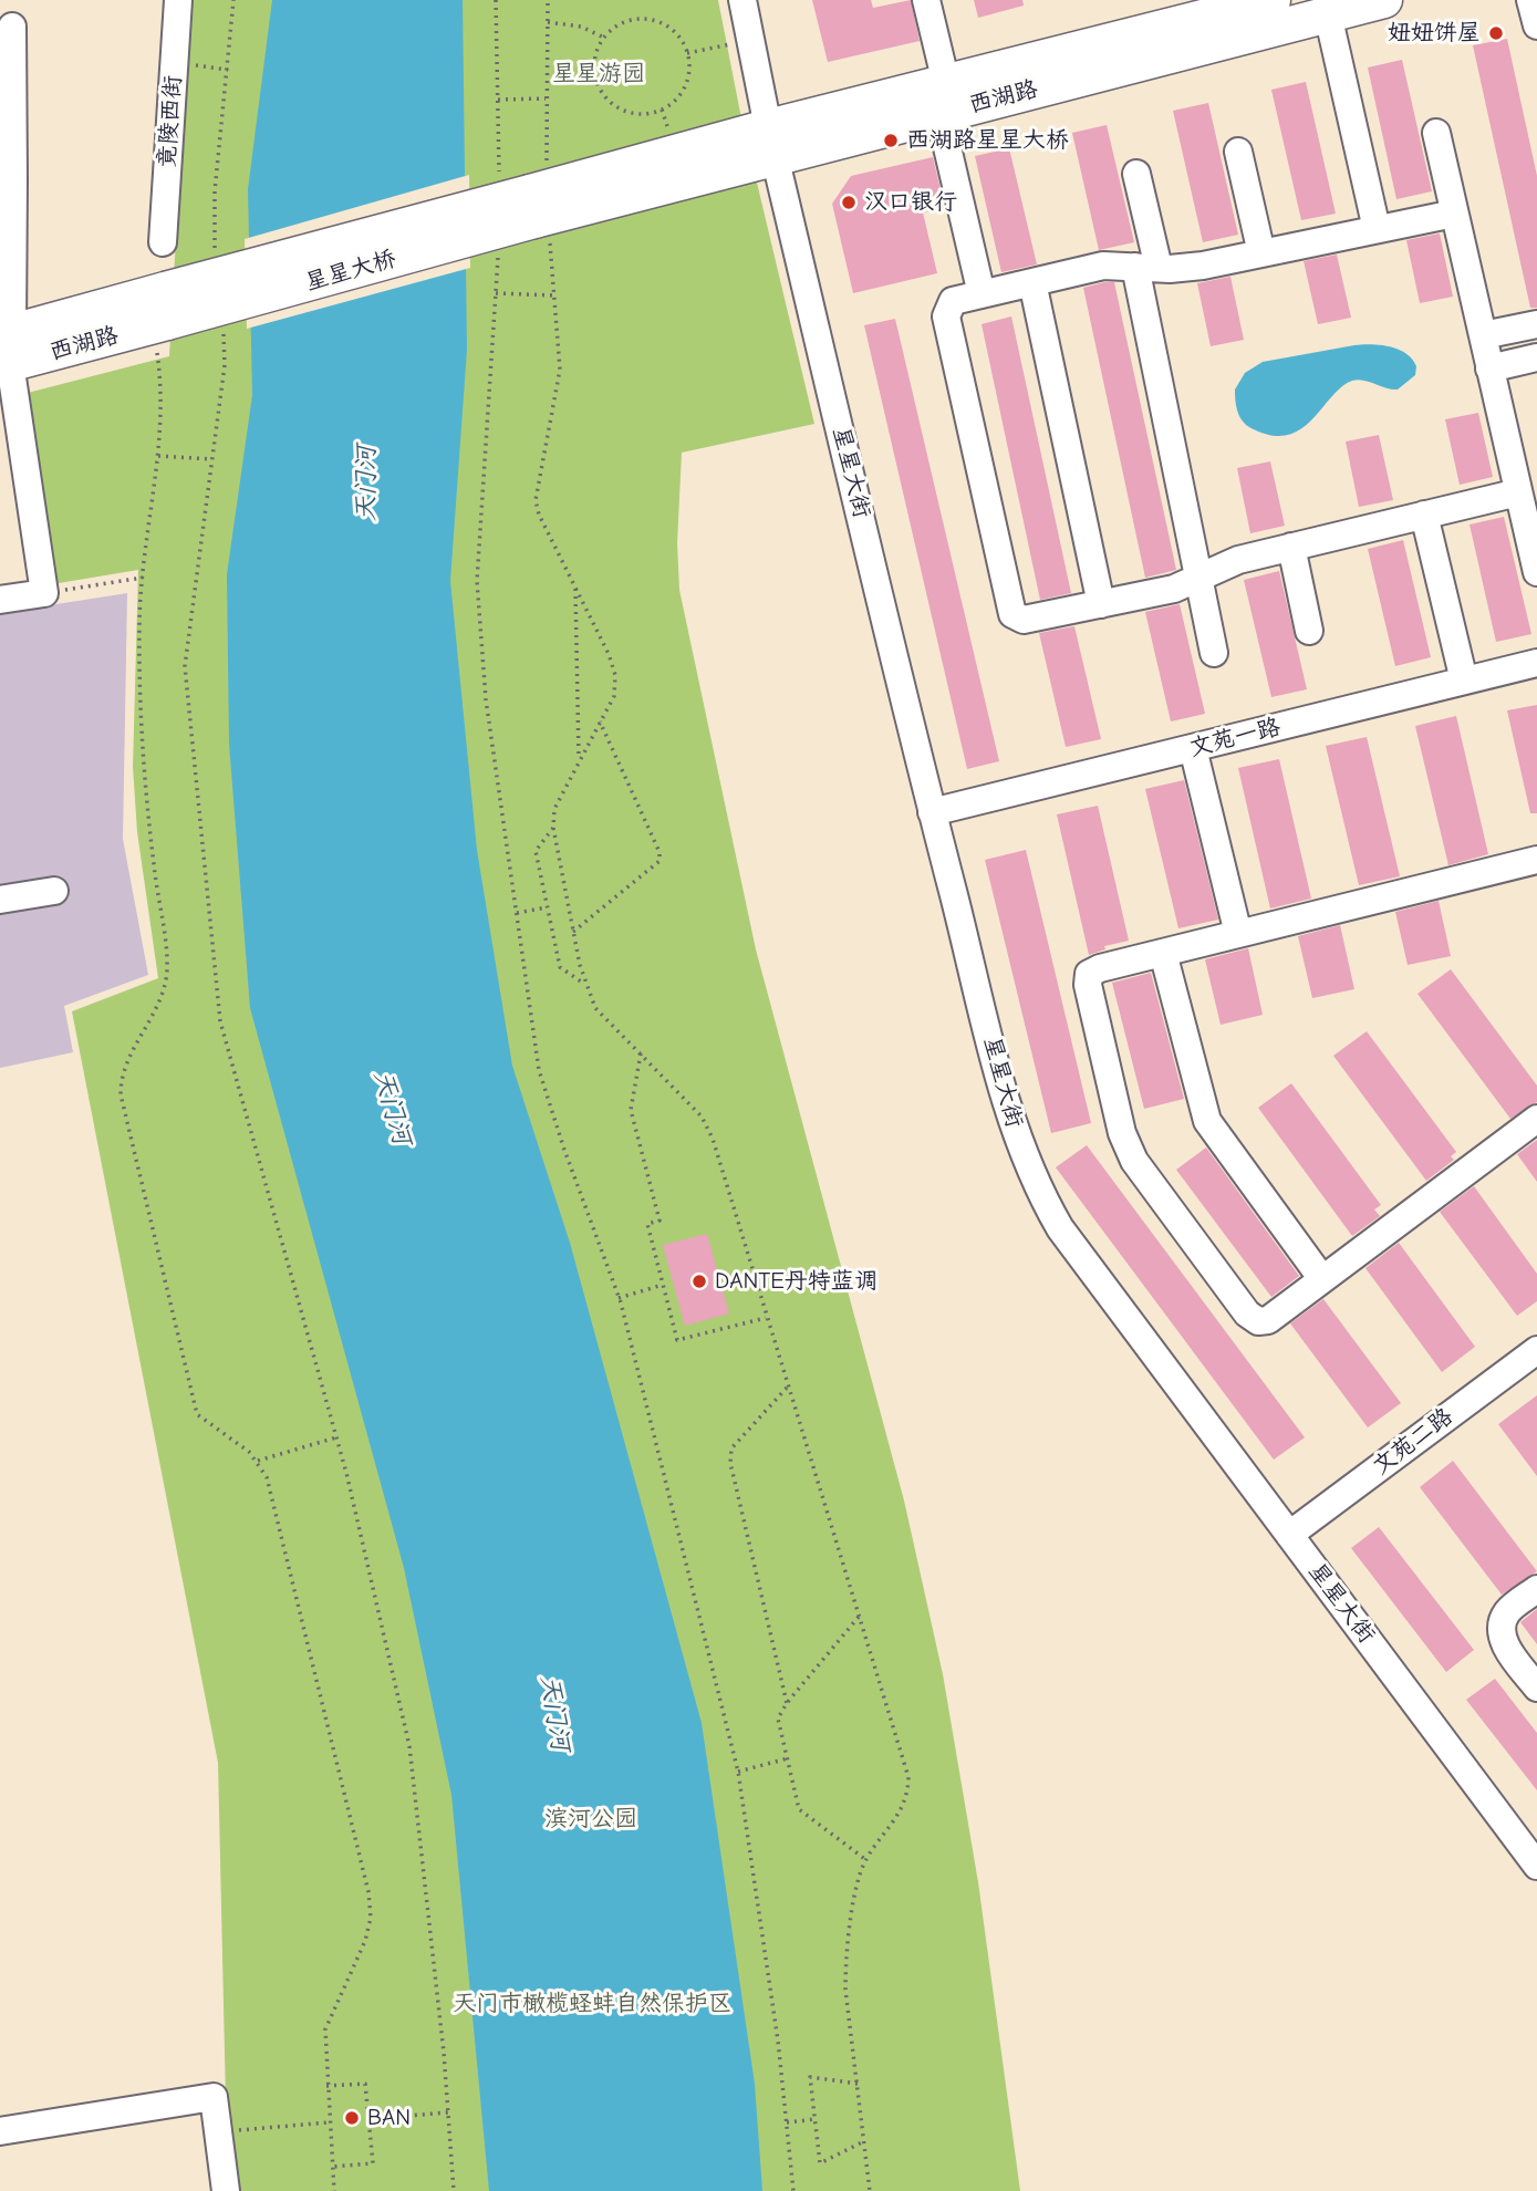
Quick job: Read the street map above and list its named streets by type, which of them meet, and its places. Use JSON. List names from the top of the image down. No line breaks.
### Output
{"streets":{"main road":["西湖路","星星大桥"],"street":["竟陵西街","星星大街","文苑一路","文苑二路"]},"crossings":[["西湖路","星星大桥"],["西湖路","星星大街"],["星星大街","文苑一路"],["星星大街","文苑二路"]],"water":["天门河"],"parks":["星星游园","滨河公园","天门市橄榄蛏蚌自然保护区"],"places":["妞妞饼屋","西湖路星星大桥","汉口银行","DANTE丹特蓝调","BAN"]}
